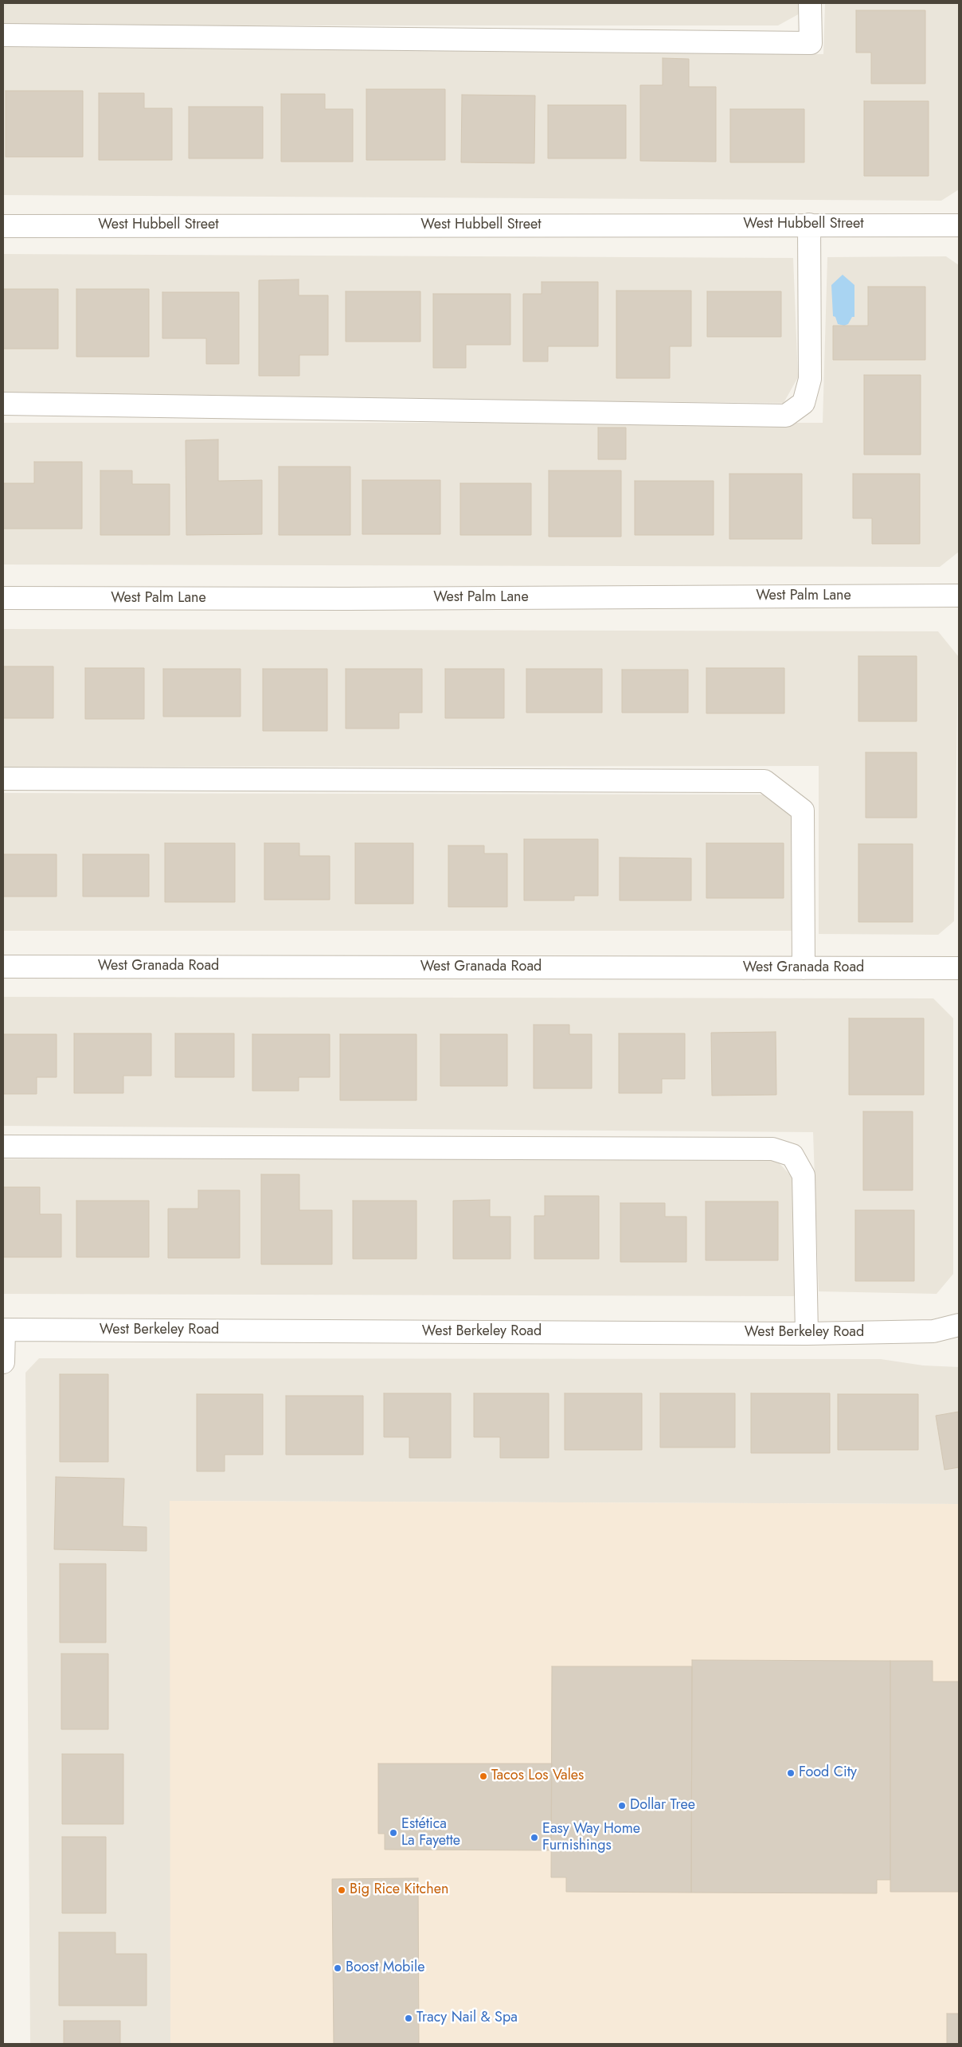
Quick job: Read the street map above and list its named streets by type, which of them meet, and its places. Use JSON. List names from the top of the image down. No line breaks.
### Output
{"streets":{"street":["West Hubbell Street","West Palm Lane","West Granada Road","West Berkeley Road"]},"places":["Food City","Tacos Los Vales","Dollar Tree","Estética La Fayette","Easy Way Home Furnishings","Big Rice Kitchen","Boost Mobile","Tracy Nail & Spa"]}
